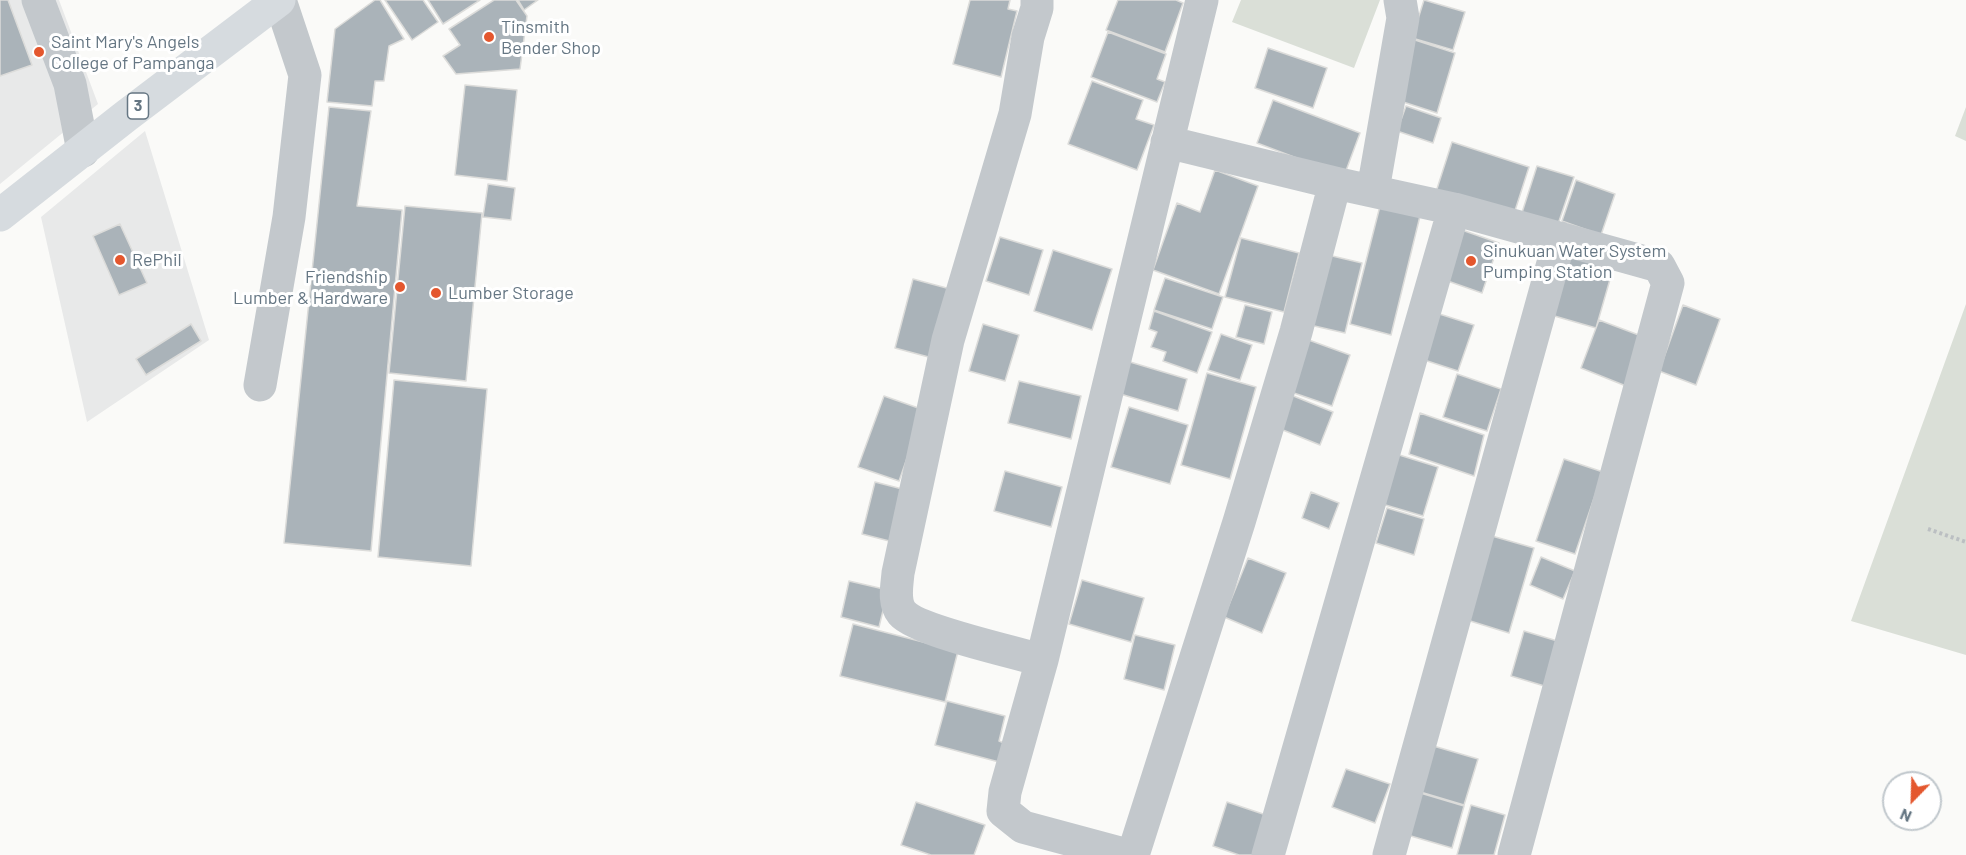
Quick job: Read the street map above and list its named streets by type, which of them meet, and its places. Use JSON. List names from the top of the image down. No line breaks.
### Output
{"streets":{"highway":["3"]},"places":["Tinsmith Bender Shop","Saint Mary's Angels College of Pampanga","RePhil","Sinukuan Water System Pumping Station","Friendship Lumber & Hardware","Lumber Storage"],"north":"bottom left"}
